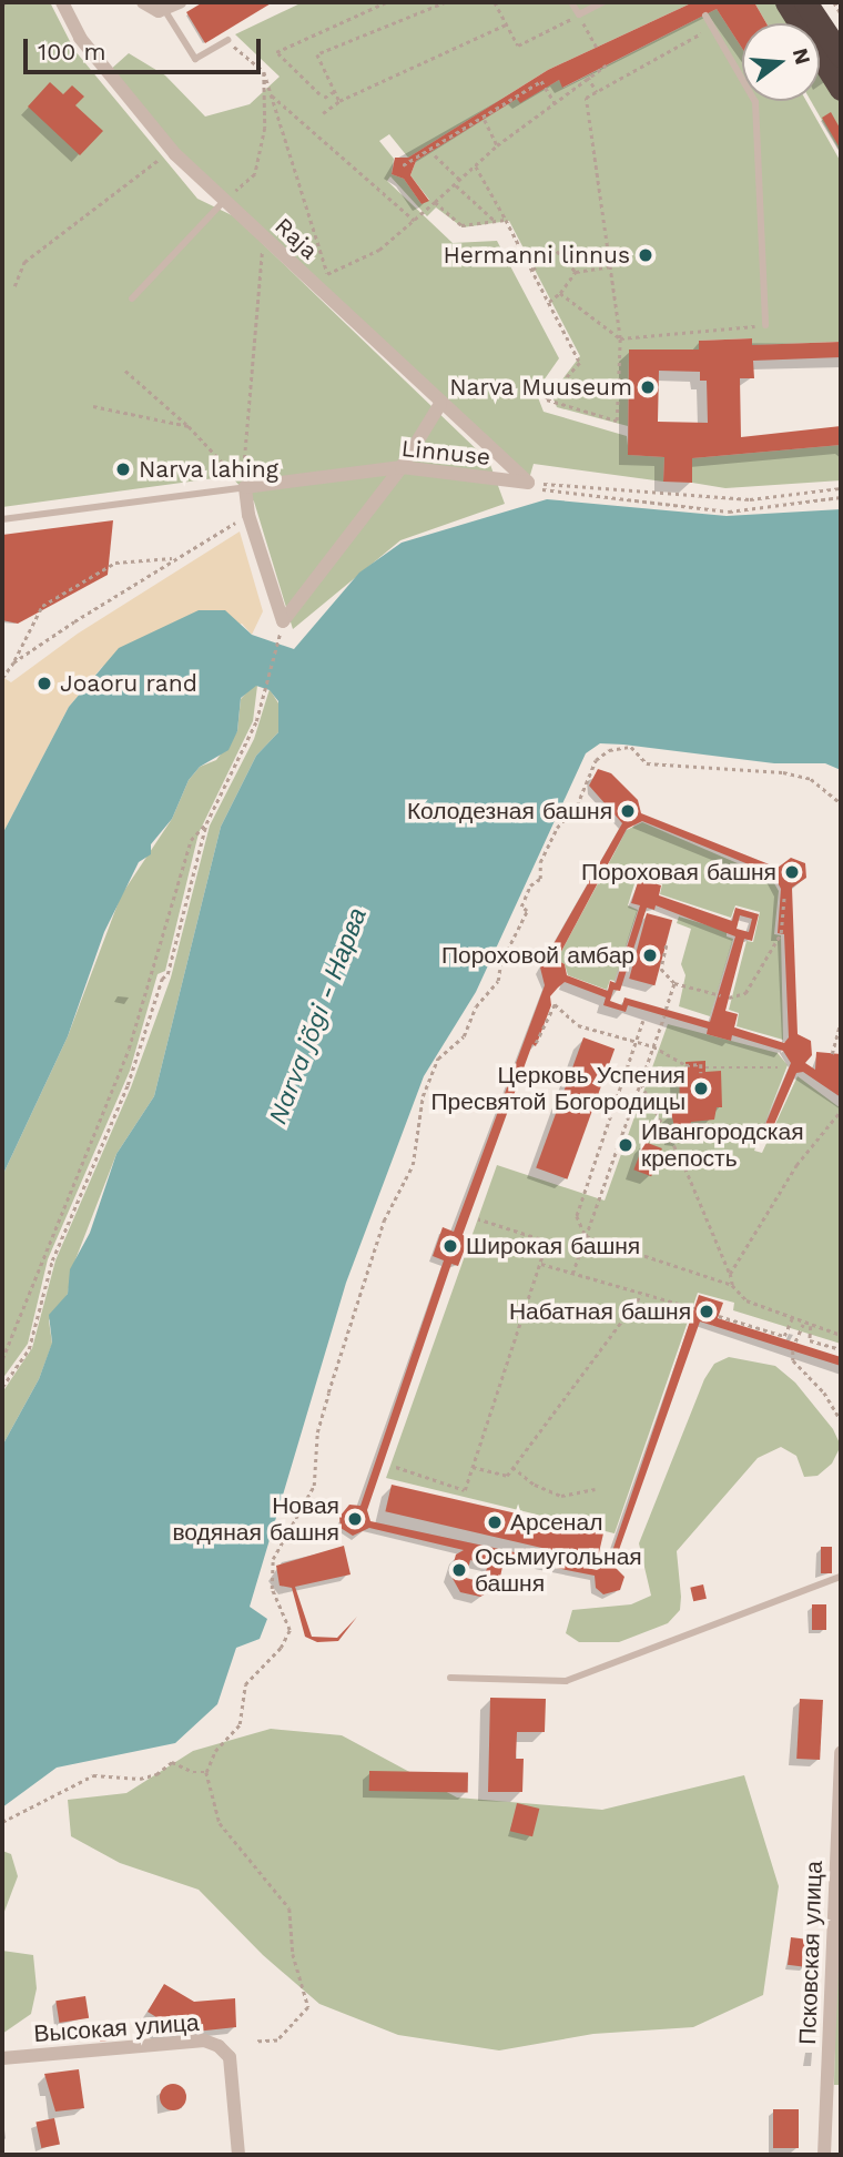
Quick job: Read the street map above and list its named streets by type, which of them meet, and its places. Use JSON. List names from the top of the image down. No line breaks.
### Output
{"streets":{"street":["Raja","Linnuse","Псковская улица","Высокая улица"]},"crossings":[["Raja","Linnuse"]],"water":["Narva jõgi - Нарва"],"places":["Hermanni linnus","Narva Muuseum","Narva lahing","Joaoru rand","Колодезная башня","Пороховая башня","Пороховой амбар","Церковь Успения Пресвятой Богородицы","Ивангородская крепость","Широкая башня","Набатная башня","Новая водяная башня","Арсенал","Осьмиугольная башня"],"scale_bar":"100 m","north":"right"}
